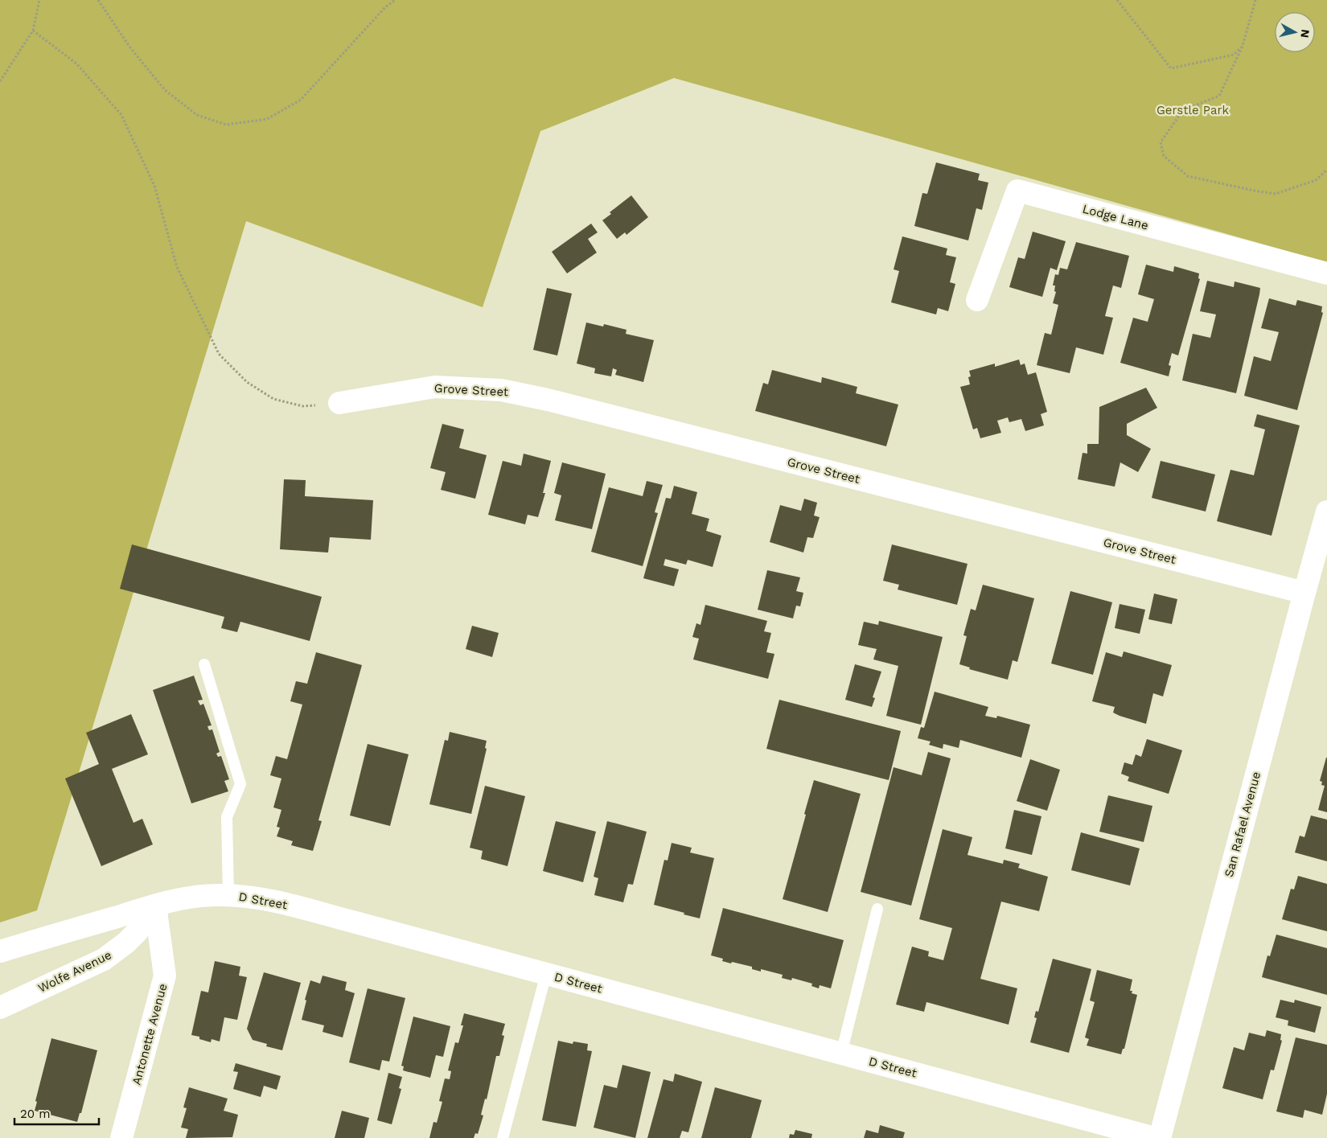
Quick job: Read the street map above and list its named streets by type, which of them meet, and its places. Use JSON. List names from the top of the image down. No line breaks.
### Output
{"streets":{"street":["Lodge Lane","Grove Street","San Rafael Avenue","D Street","Wolfe Avenue","Antonette Avenue"]},"crossings":[["Grove Street","San Rafael Avenue"],["D Street","Wolfe Avenue"],["D Street","Antonette Avenue"],["Wolfe Avenue","Antonette Avenue"]],"parks":["Gerstle Park"],"scale_bar":"20 m","north":"right"}
